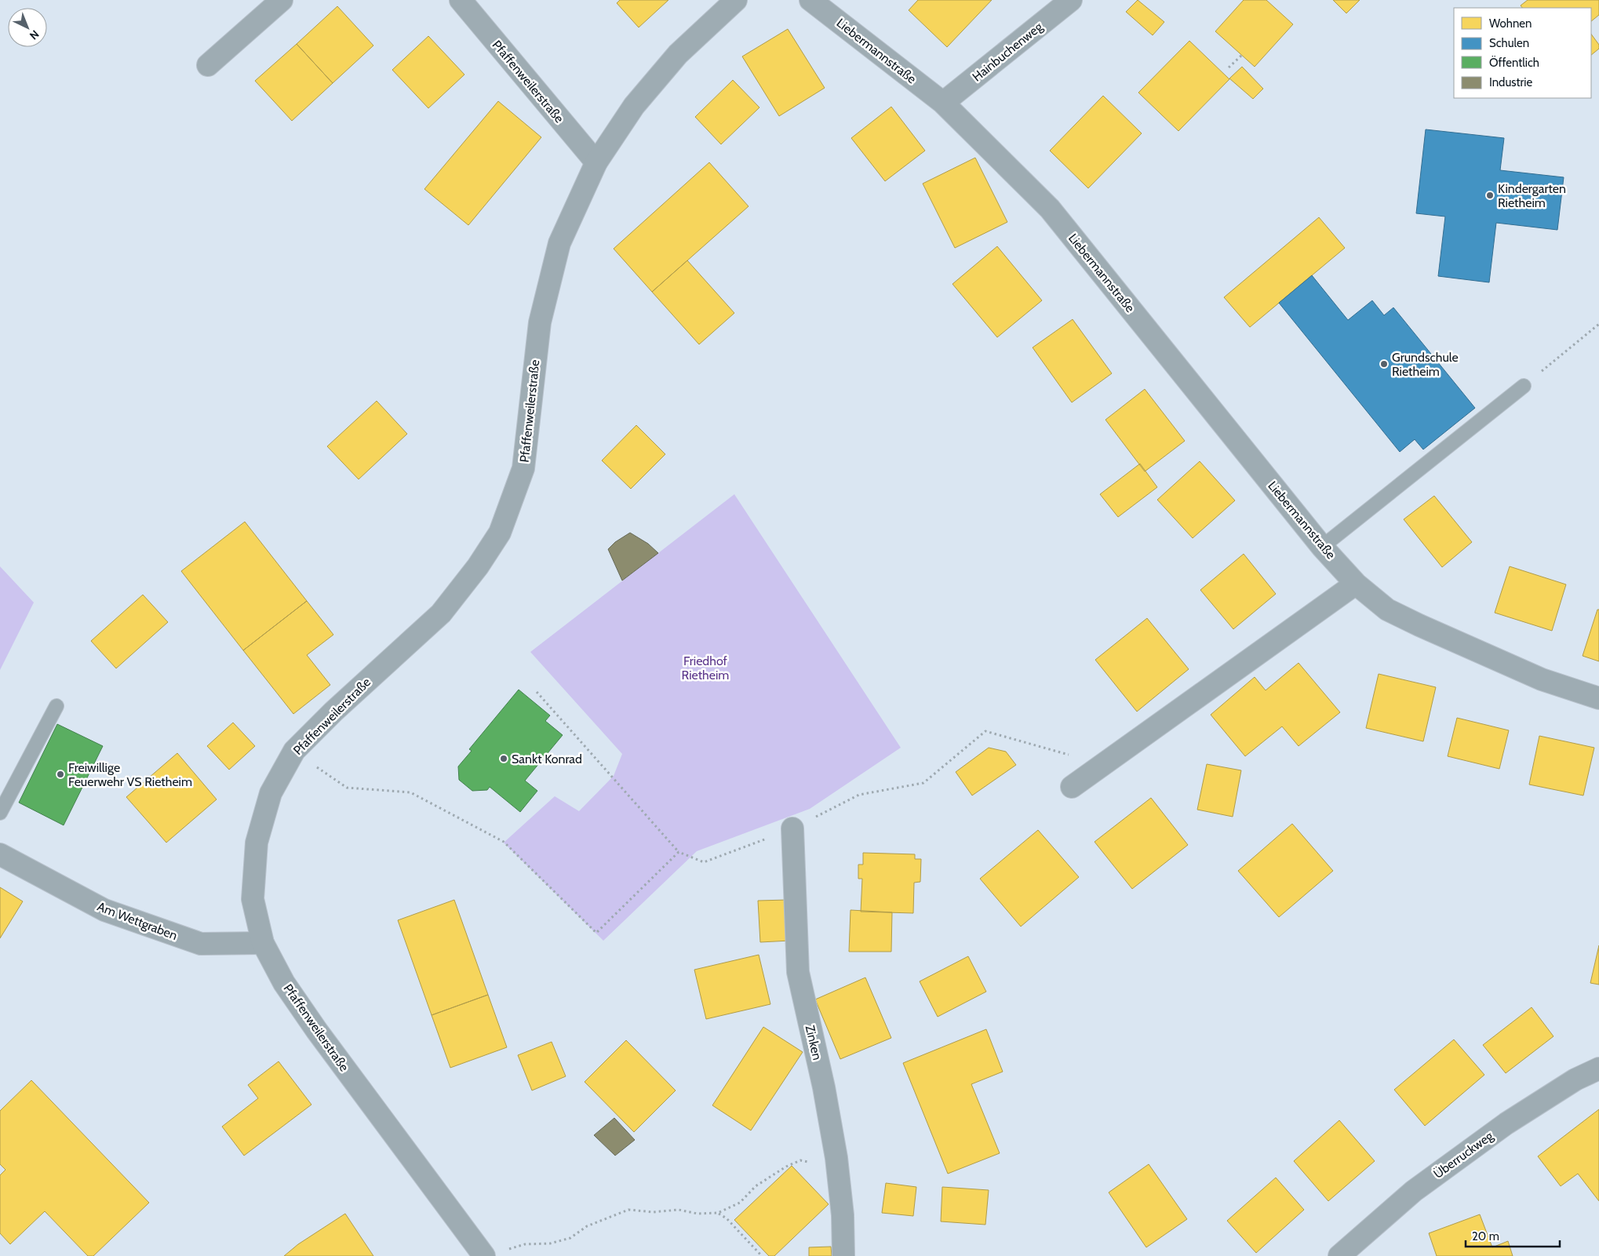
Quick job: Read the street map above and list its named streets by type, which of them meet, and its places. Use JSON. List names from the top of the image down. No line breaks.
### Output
{"streets":{"street":["Liebermannstraße","Hainbuchenweg","Pfaffenweilerstraße","Am Wettgraben","Zinken","Überruckweg"]},"crossings":[["Liebermannstraße","Hainbuchenweg"],["Pfaffenweilerstraße","Am Wettgraben"]],"parks":["Friedhof Rietheim"],"places":["Kindergarten Rietheim","Grundschule Rietheim","Sankt Konrad","Freiwillige Feuerwehr VS Rietheim"],"legend":["Wohnen","Schulen","Öffentlich","Industrie"],"scale_bar":"20 m","north":"bottom right"}
